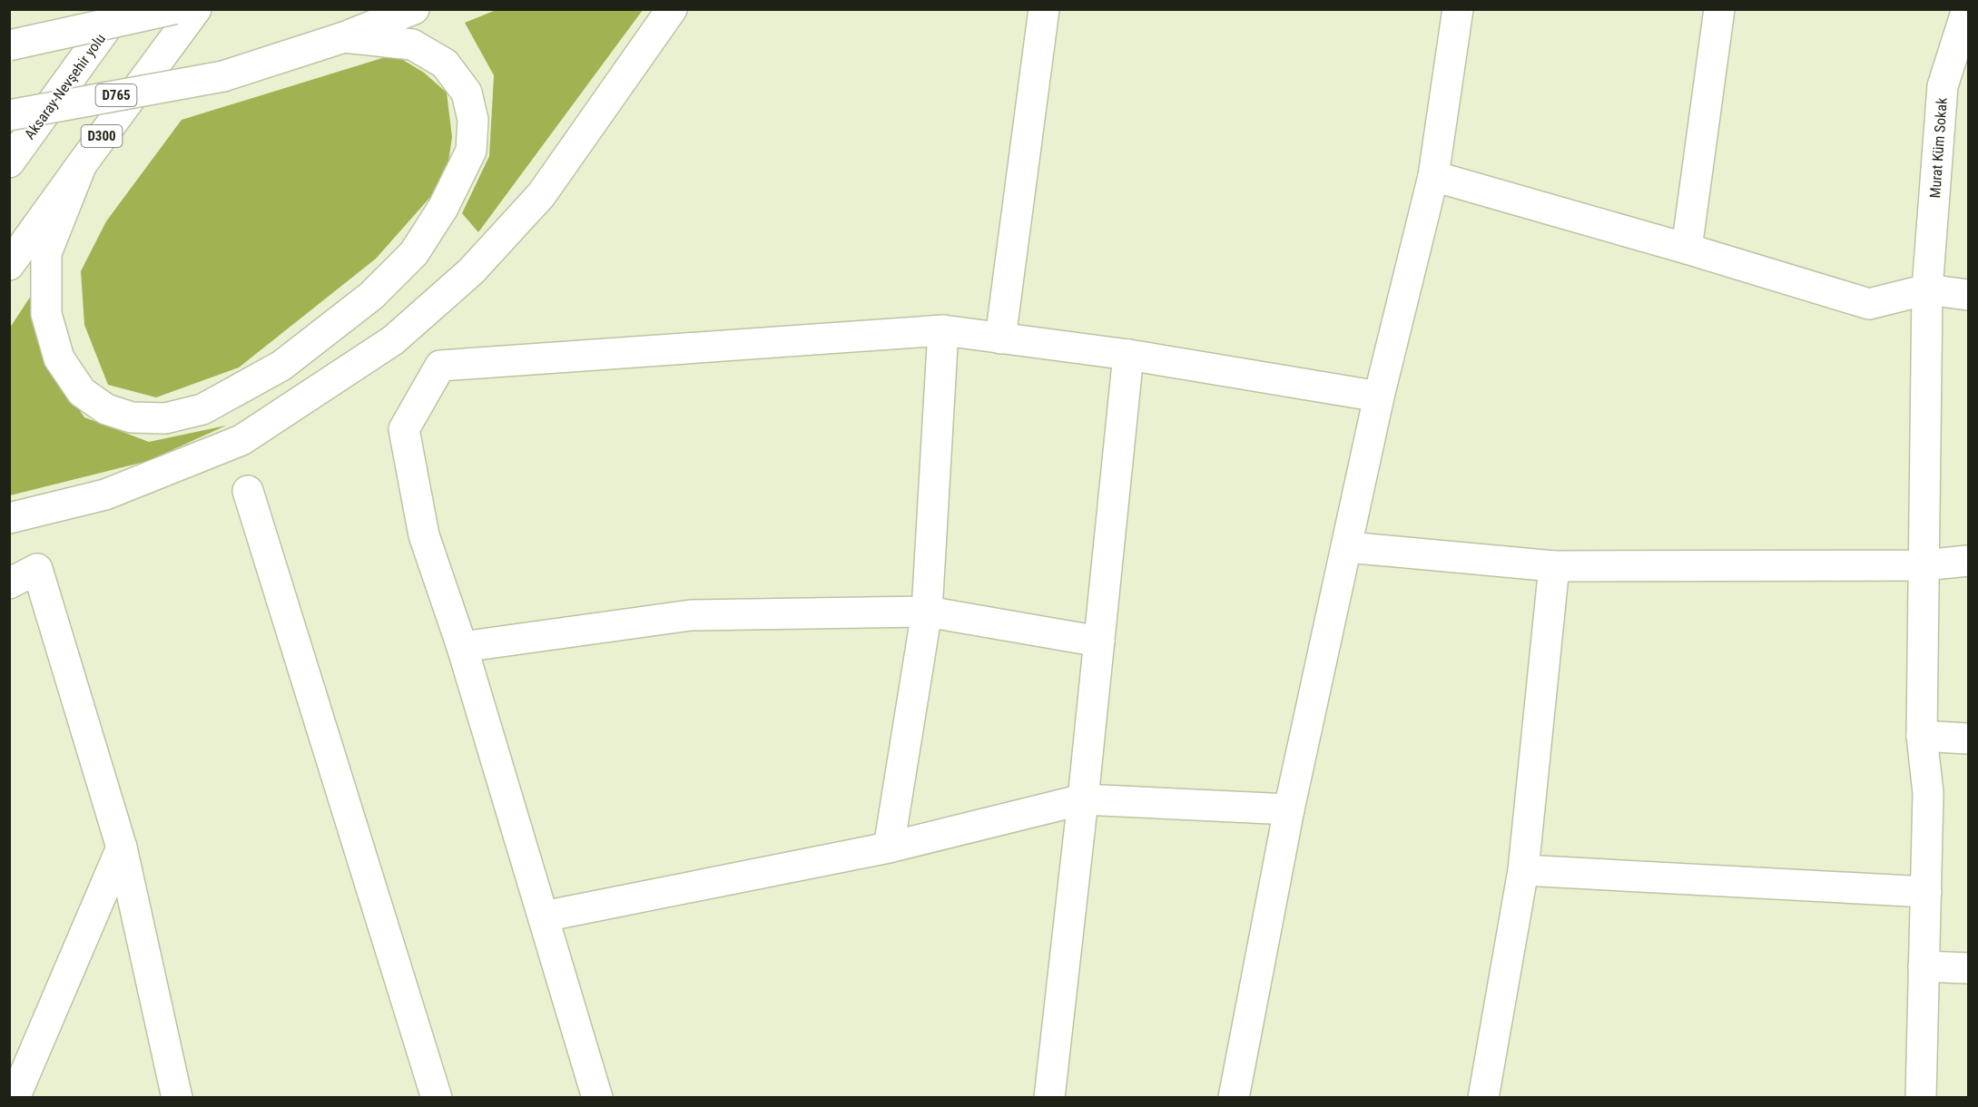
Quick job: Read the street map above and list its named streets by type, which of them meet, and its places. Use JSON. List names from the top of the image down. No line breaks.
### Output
{"streets":{"main road":["Aksaray-Nevşehir yolu","D765","D300","Murat Küm Sokak"]}}
